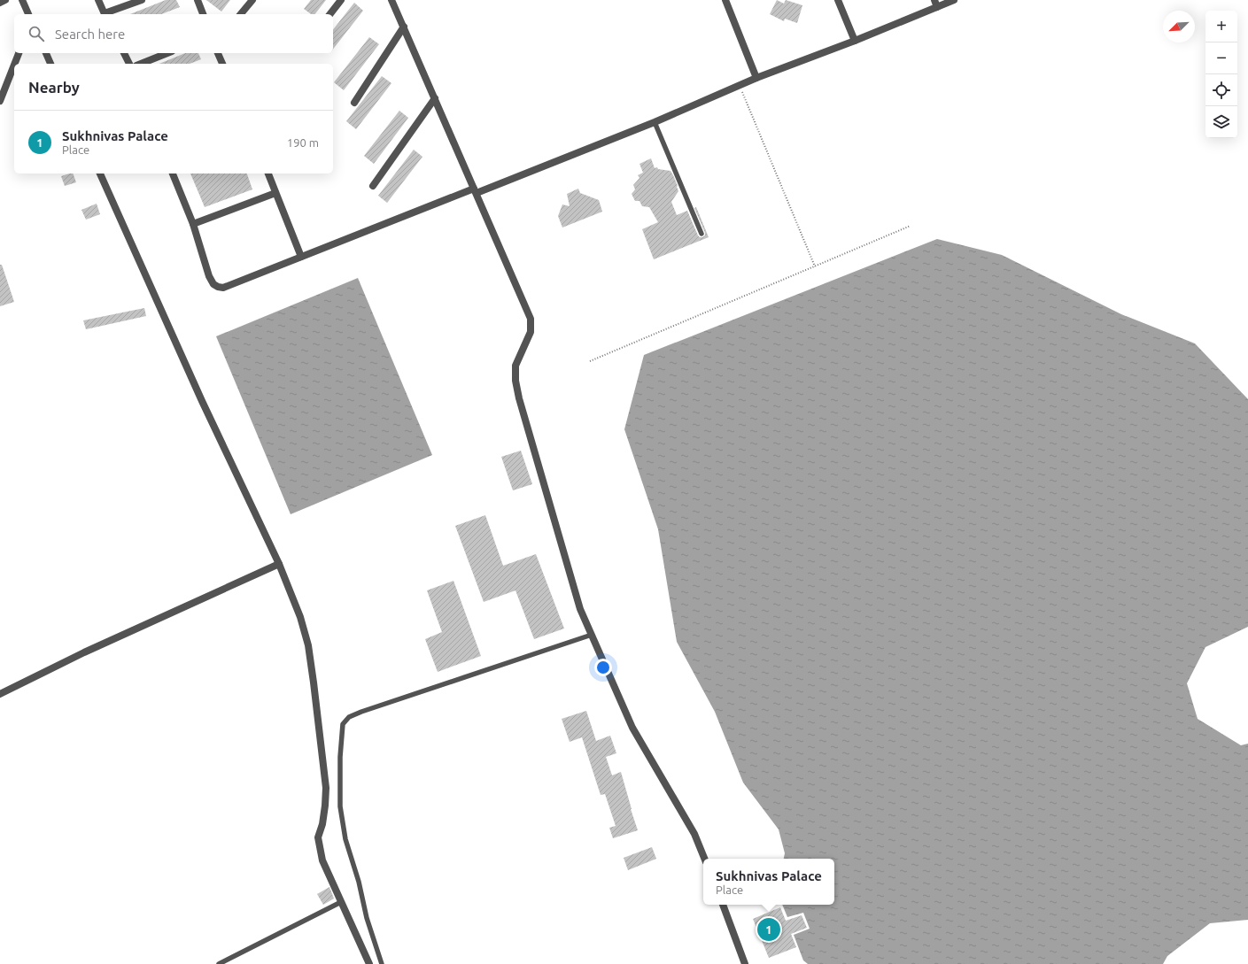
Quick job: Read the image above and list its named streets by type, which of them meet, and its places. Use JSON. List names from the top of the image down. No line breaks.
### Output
{"north":"bottom left","page":{"map_buttons":["+","−"],"search":"Search here","heading":"Nearby","list":[{"mark":"1","name":"Sukhnivas Palace","note":"Place","value":"190 m"}],"popup":["Sukhnivas Palace","Place"],"pins":"1"}}
